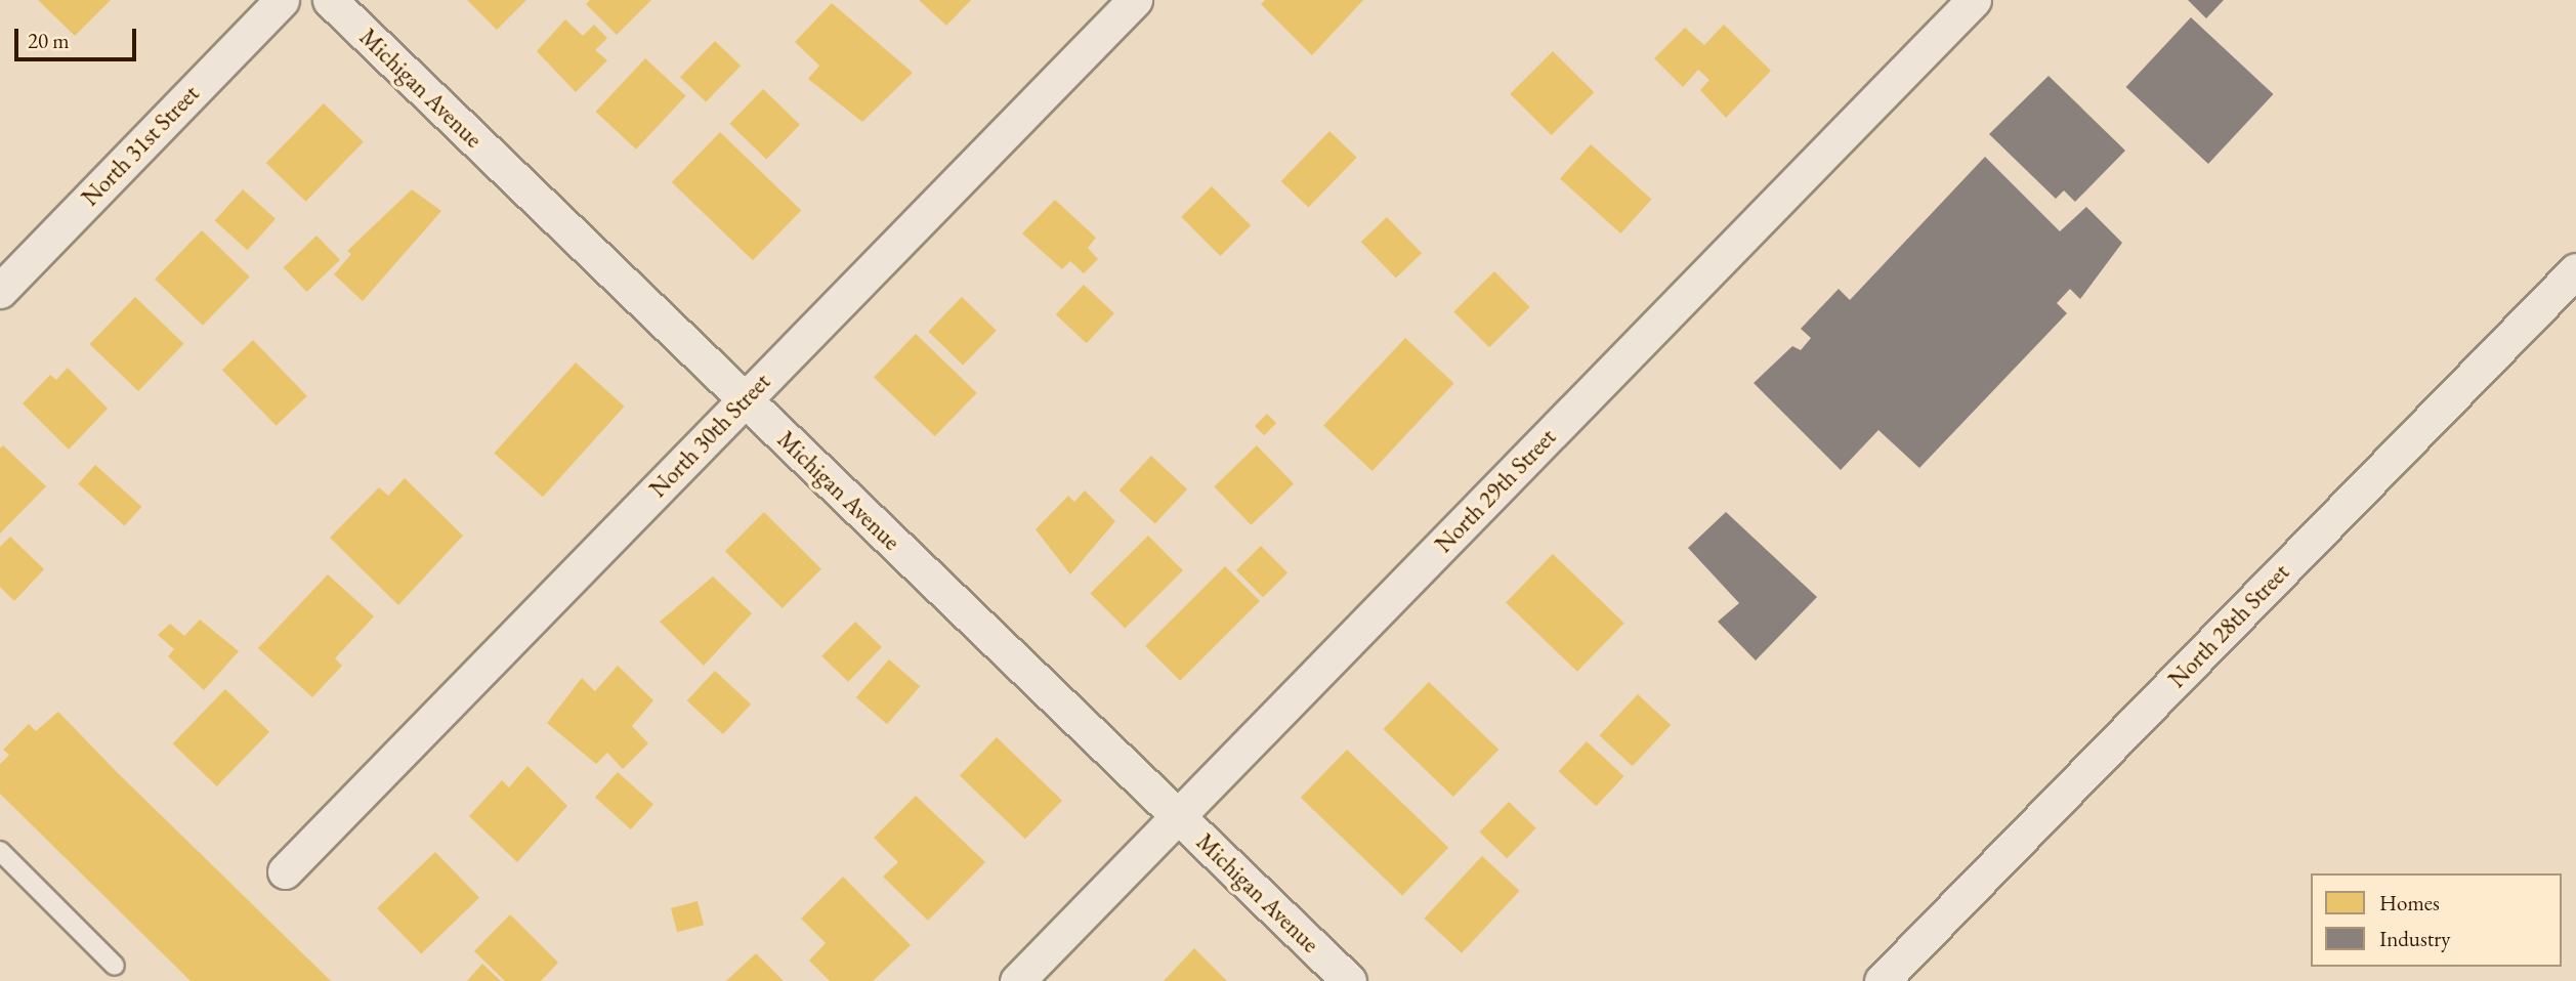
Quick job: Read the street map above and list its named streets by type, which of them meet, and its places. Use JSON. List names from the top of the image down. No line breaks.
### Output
{"streets":{"street":["Michigan Avenue","North 31st Street","North 30th Street","North 29th Street","North 28th Street"]},"crossings":[["Michigan Avenue","North 30th Street"],["Michigan Avenue","North 29th Street"]],"legend":["Homes","Industry"],"scale_bar":"20 m"}
